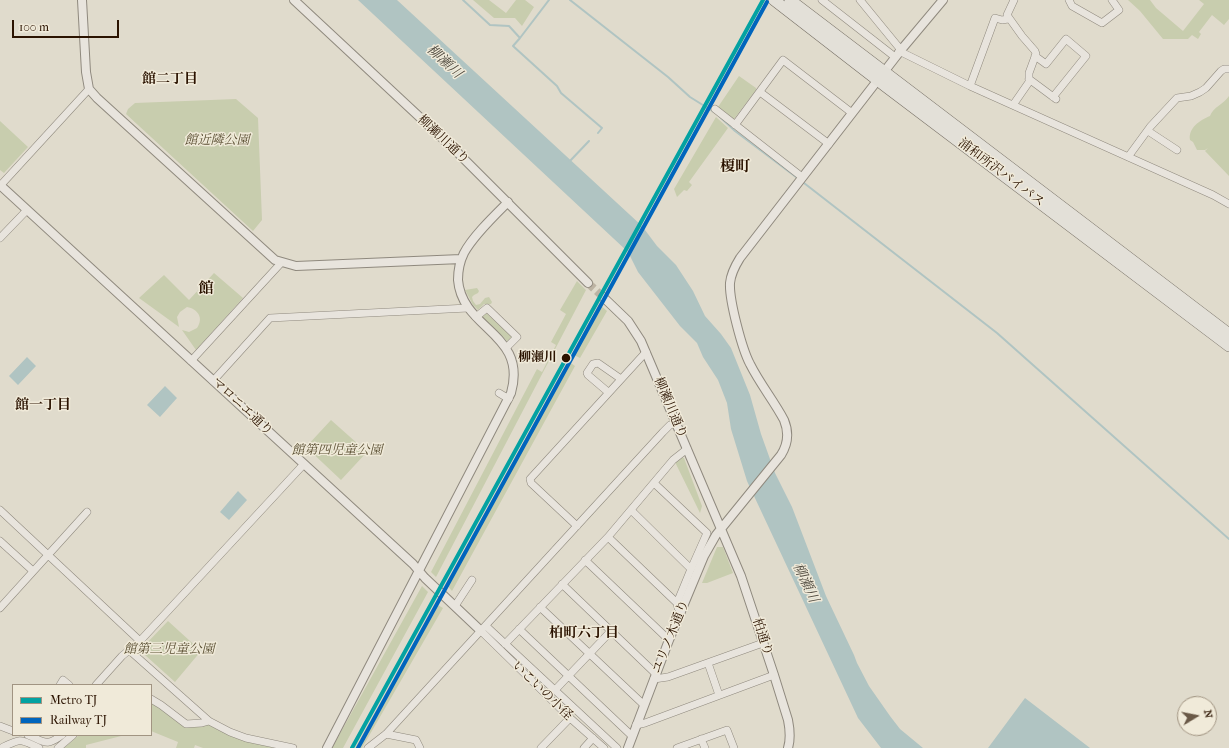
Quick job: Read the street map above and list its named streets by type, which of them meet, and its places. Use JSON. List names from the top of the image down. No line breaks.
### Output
{"streets":{"highway":["浦和所沢バイパス"],"street":["柳瀬川通り","マロニエ通り","ユリノ木通り","柏通り","いこいの小径"]},"crossings":[["柳瀬川通り","ユリノ木通り"],["柳瀬川通り","柏通り"],["浦和所沢バイパス","ユリノ木通り"],["マロニエ通り","いこいの小径"],["ユリノ木通り","柏通り"]],"districts":["館二丁目","榎町","館","館一丁目","柏町六丁目"],"water":["柳瀬川"],"parks":["館近隣公園","館第四児童公園","館第三児童公園"],"places":["柳瀬川"],"lines":["metro line TJ","rail line TJ"],"legend":["Metro TJ","Railway TJ"],"scale_bar":"100 m","north":"right"}
